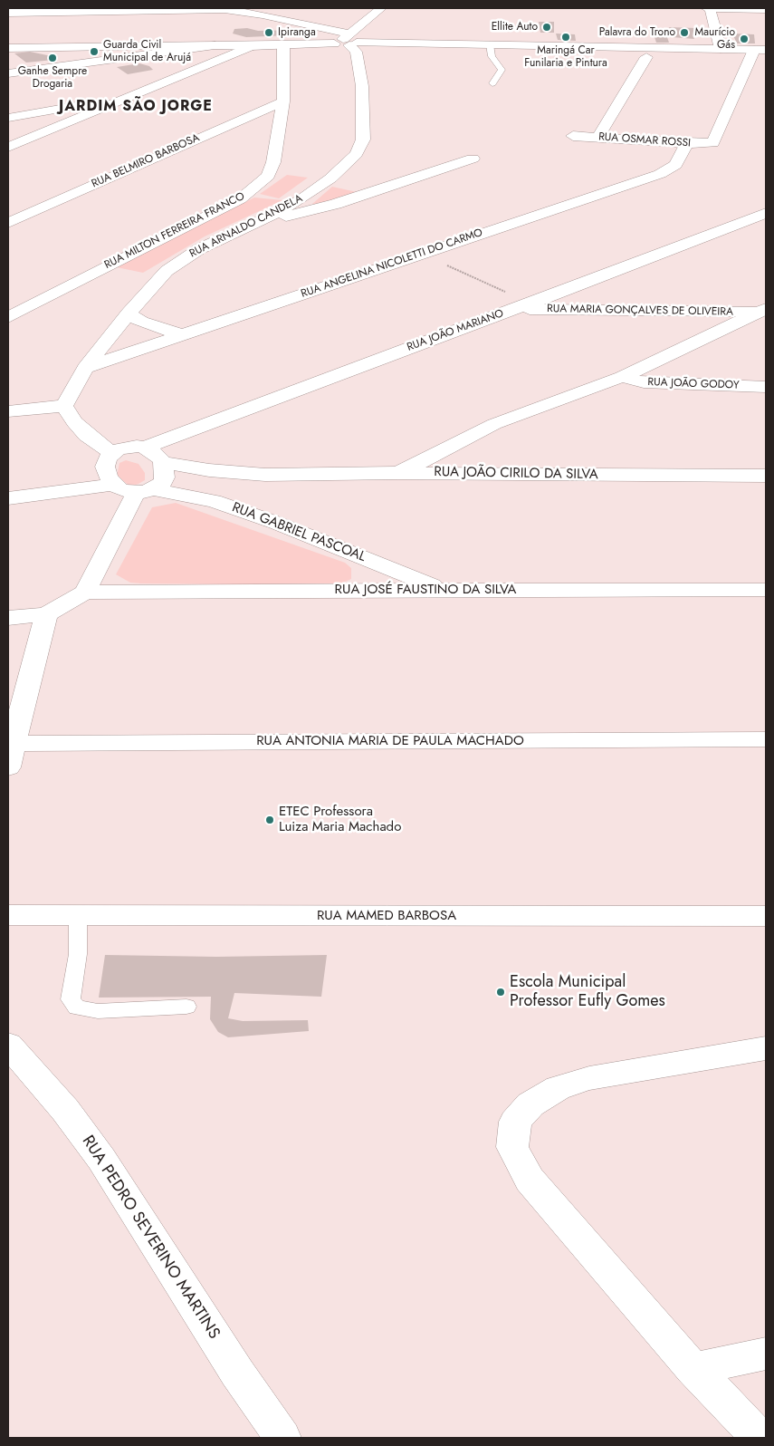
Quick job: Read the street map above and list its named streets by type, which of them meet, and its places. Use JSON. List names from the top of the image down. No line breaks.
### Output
{"streets":{"street":["RUA OSMAR ROSSI","RUA BELMIRO BARBOSA","RUA ARNALDO CANDELA","RUA MILTON FERREIRA FRANCO","RUA ANGELINA NICOLETTI DO CARMO","RUA MARIA GONÇALVES DE OLIVEIRA","RUA JOÃO MARIANO","RUA JOÃO GODOY","RUA JOÃO CIRILO DA SILVA","RUA GABRIEL PASCOAL","RUA JOSÉ FAUSTINO DA SILVA","RUA ANTONIA MARIA DE PAULA MACHADO","RUA MAMED BARBOSA","RUA PEDRO SEVERINO MARTINS"]},"crossings":[["RUA OSMAR ROSSI","RUA ANGELINA NICOLETTI DO CARMO"],["RUA BELMIRO BARBOSA","RUA MILTON FERREIRA FRANCO"],["RUA ARNALDO CANDELA","RUA ANGELINA NICOLETTI DO CARMO"],["RUA MARIA GONÇALVES DE OLIVEIRA","RUA JOÃO MARIANO"],["RUA JOÃO MARIANO","RUA JOÃO CIRILO DA SILVA"],["RUA JOÃO MARIANO","RUA GABRIEL PASCOAL"],["RUA JOÃO CIRILO DA SILVA","RUA GABRIEL PASCOAL"],["RUA GABRIEL PASCOAL","RUA JOSÉ FAUSTINO DA SILVA"]],"districts":["JARDIM SÃO JORGE"],"places":["Ellite Auto","Ipiranga","Palavra do Trono","Maringá Car Funilaria e Pintura","Maurício Gás","Guarda Civil Municipal de Arujá","Ganhe Sempre Drogaria","ETEC Professora Luiza Maria Machado","Escola Municipal Professor Eufly Gomes"]}
